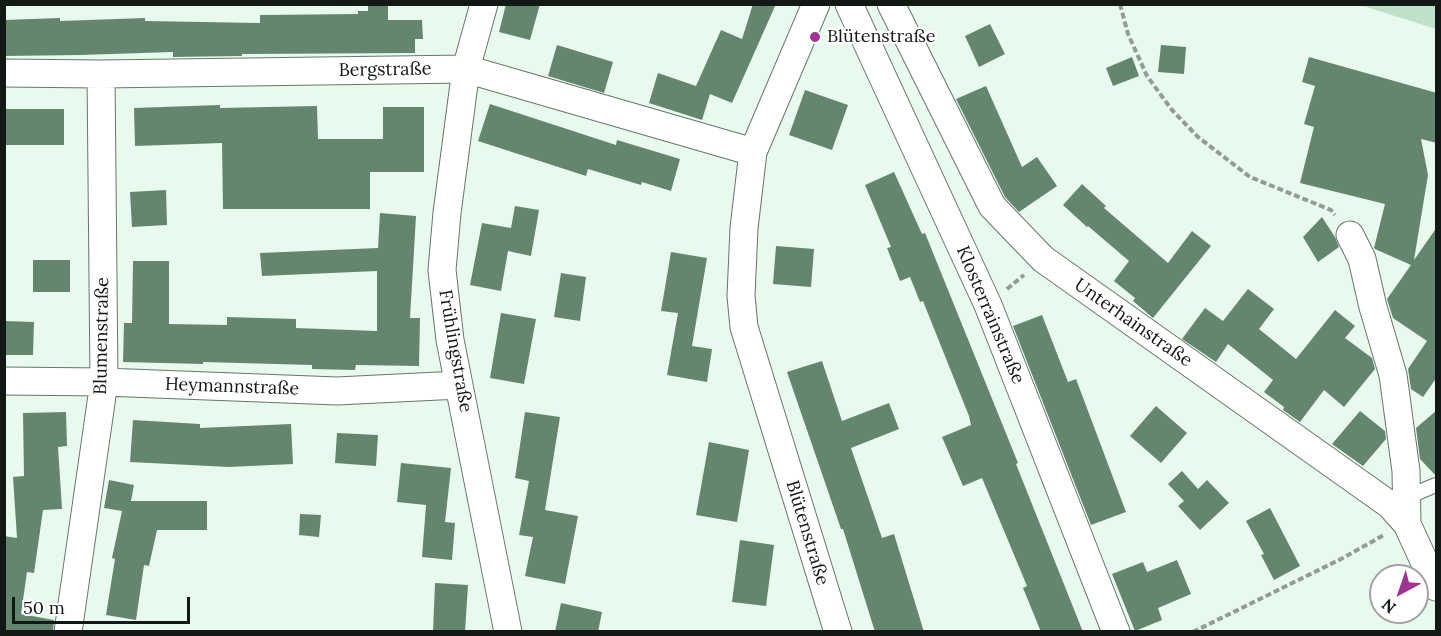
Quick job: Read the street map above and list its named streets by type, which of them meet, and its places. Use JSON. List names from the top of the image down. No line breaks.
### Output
{"streets":{"street":["Bergstraße","Klosterrainstraße","Unterhainstraße","Blumenstraße","Frühlingstraße","Heymannstraße","Blütenstraße"]},"crossings":[["Bergstraße","Blumenstraße"],["Bergstraße","Frühlingstraße"],["Bergstraße","Blütenstraße"],["Blumenstraße","Heymannstraße"],["Frühlingstraße","Heymannstraße"]],"places":["Blütenstraße"],"scale_bar":"50 m","north":"bottom left"}
